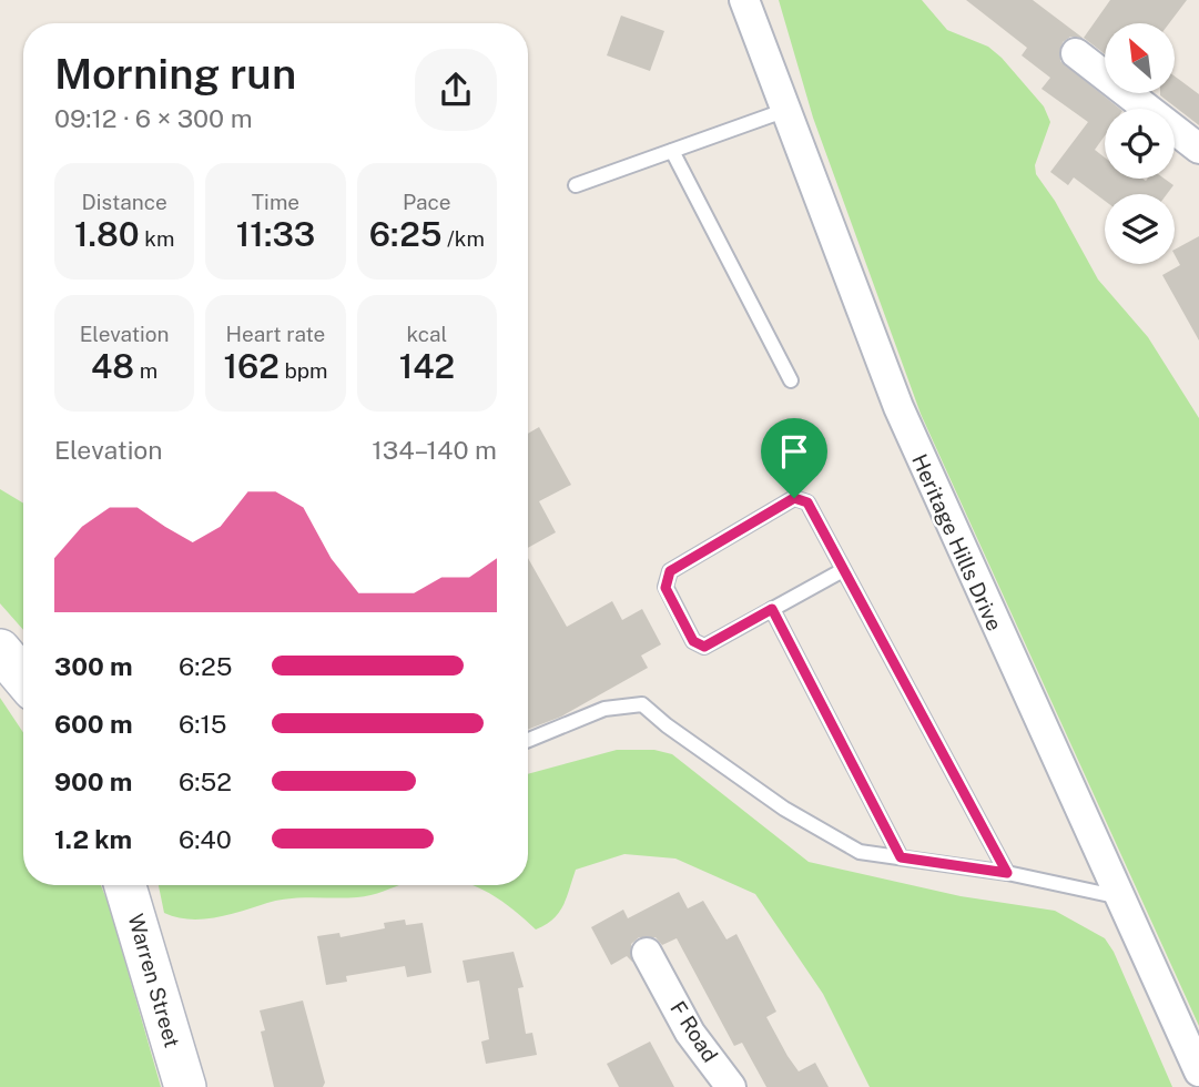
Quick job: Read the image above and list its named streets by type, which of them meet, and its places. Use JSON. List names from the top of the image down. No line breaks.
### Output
{"streets":{"street":["Heritage Hills Drive","Warren Street","F Road"]},"north":"top left","page":{"heading":["Morning run","09:12 · 6 × 300 m"],"stats":[["Distance","1.80 km"],["Time","11:33"],["Pace","6:25 /km"],["Elevation","48 m"],["Heart rate","162 bpm"],["kcal","142"]],"chart":["Elevation","134–140 m"],"list":[{"name":"300 m","note":"6:25"},{"name":"600 m","note":"6:15"},{"name":"900 m","note":"6:52"},{"name":"1.2 km","note":"6:40"}]}}
